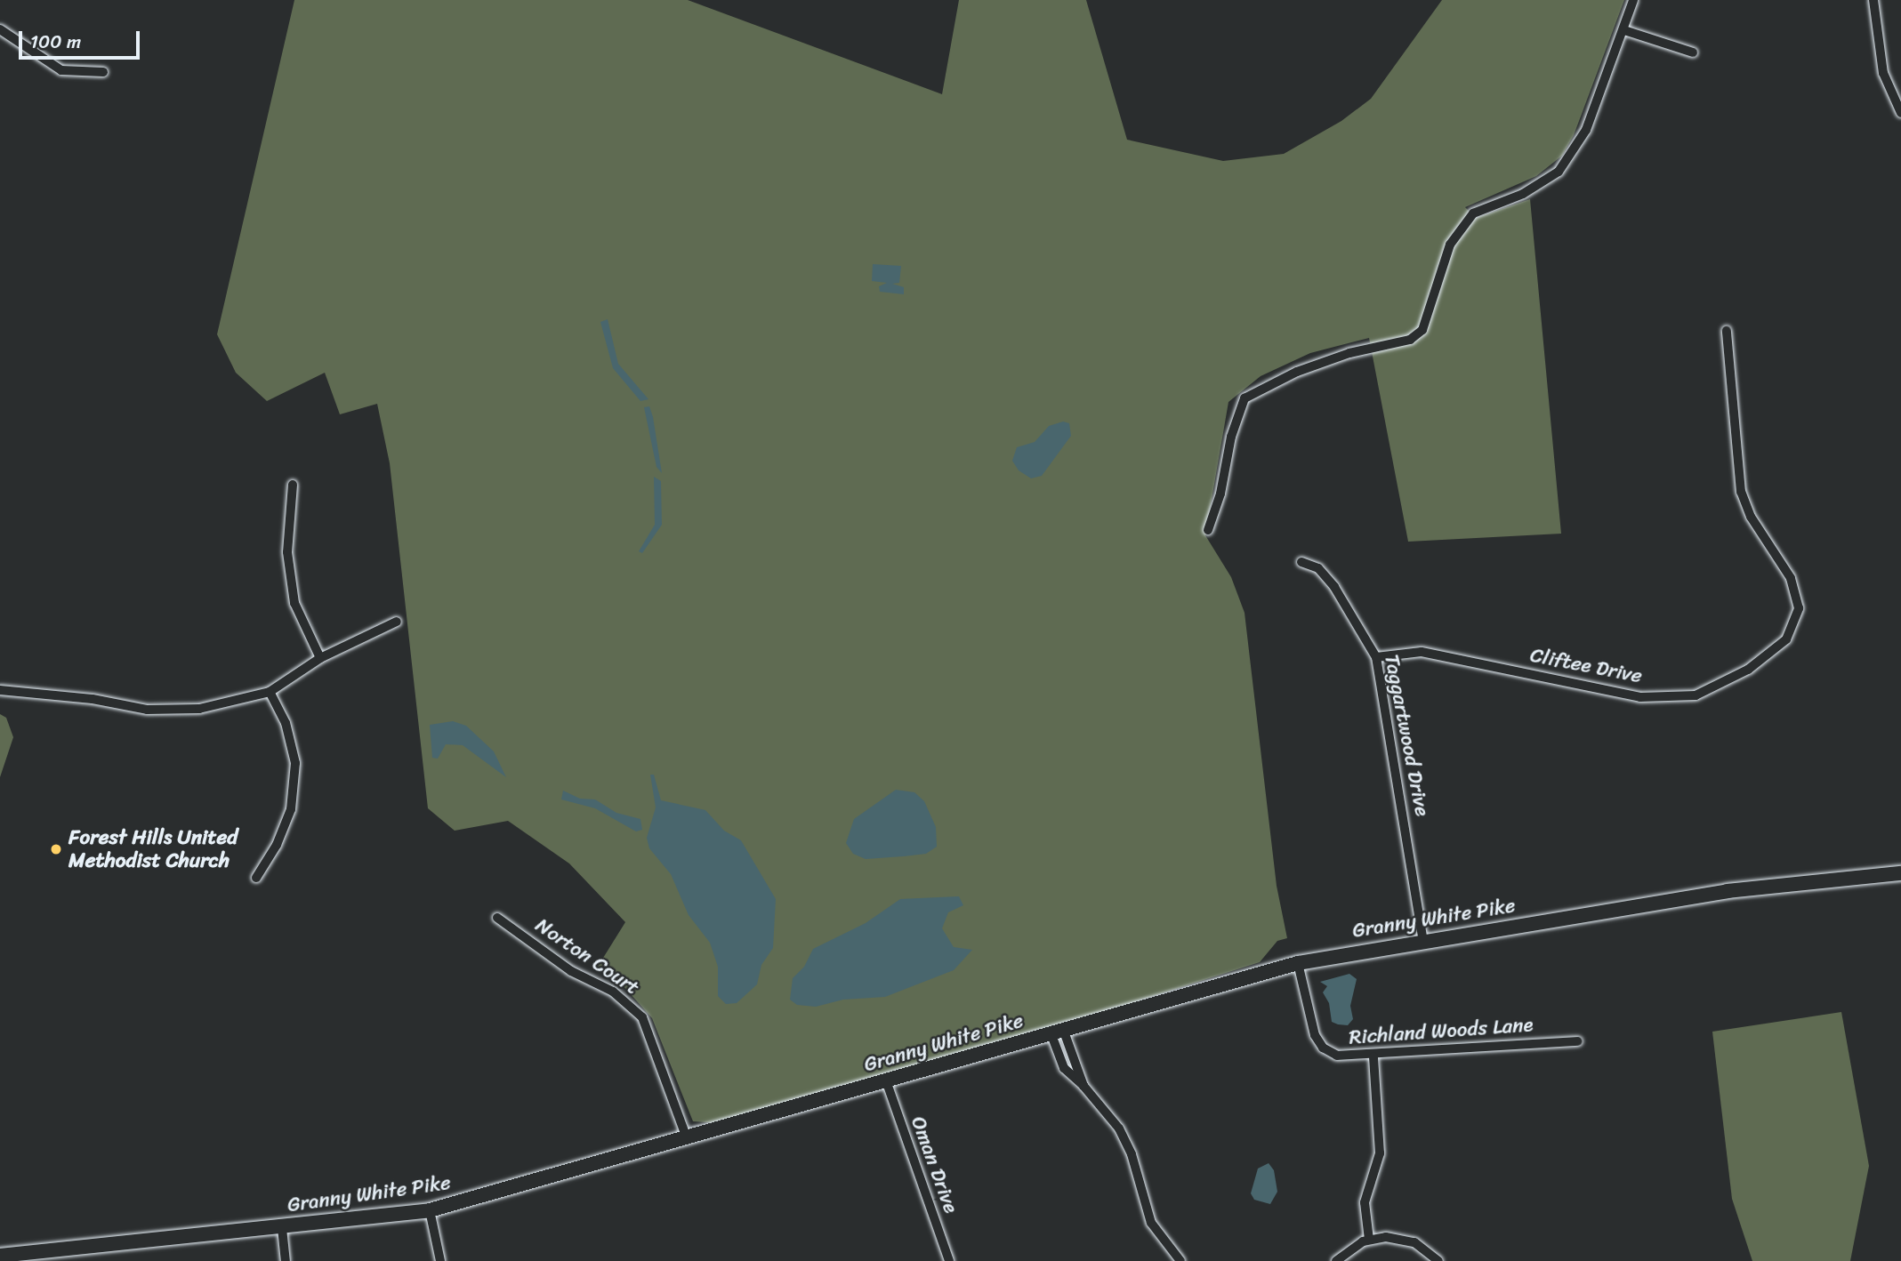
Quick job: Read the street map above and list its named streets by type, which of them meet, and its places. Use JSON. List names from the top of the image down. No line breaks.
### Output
{"streets":{"main road":["Granny White Pike"],"street":["Cliftee Drive","Taggartwood Drive","Norton Court","Richland Woods Lane","Oman Drive"]},"crossings":[["Cliftee Drive","Taggartwood Drive"],["Taggartwood Drive","Granny White Pike"],["Granny White Pike","Norton Court"],["Granny White Pike","Richland Woods Lane"],["Granny White Pike","Oman Drive"]],"places":["Forest Hills United Methodist Church"],"scale_bar":"100 m"}
